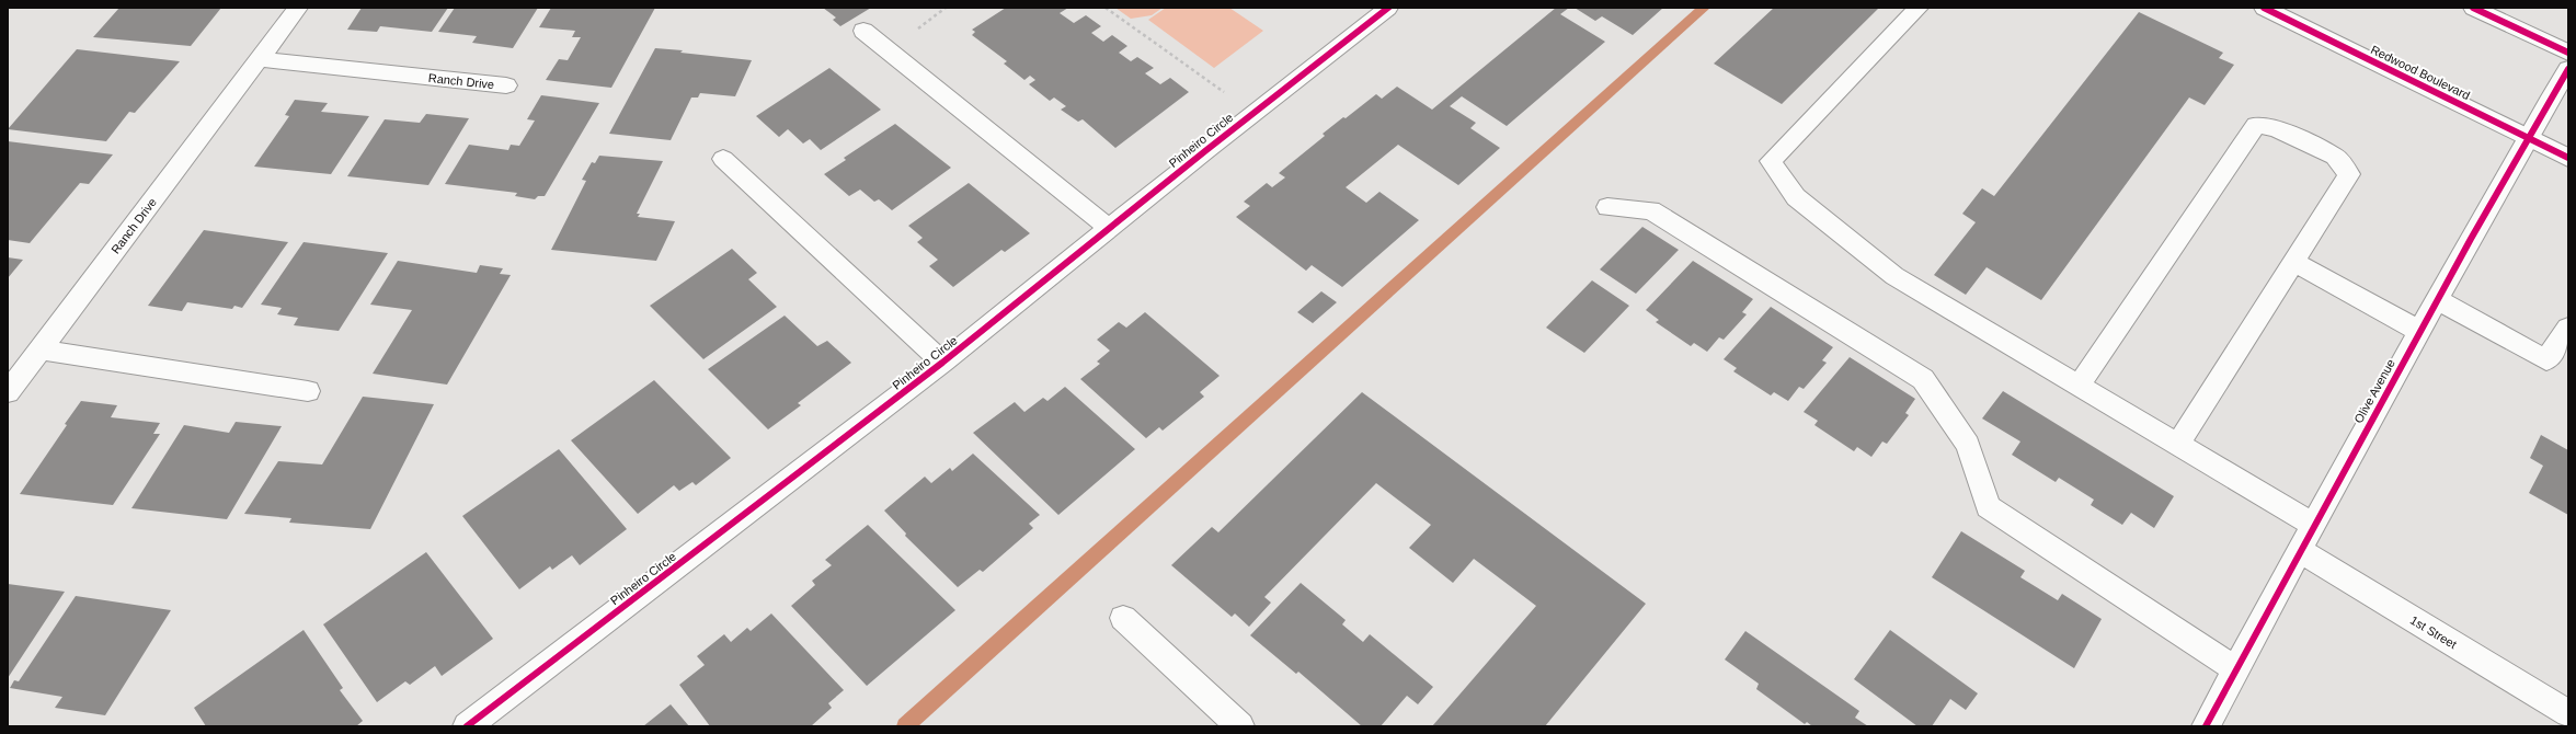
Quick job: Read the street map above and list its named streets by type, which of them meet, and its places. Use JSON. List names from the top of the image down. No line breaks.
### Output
{"streets":{"street":["Redwood Boulevard","Ranch Drive","Pinheiro Circle","Olive Avenue","1st Street"]},"crossings":[["Redwood Boulevard","Olive Avenue"],["Olive Avenue","1st Street"]]}
